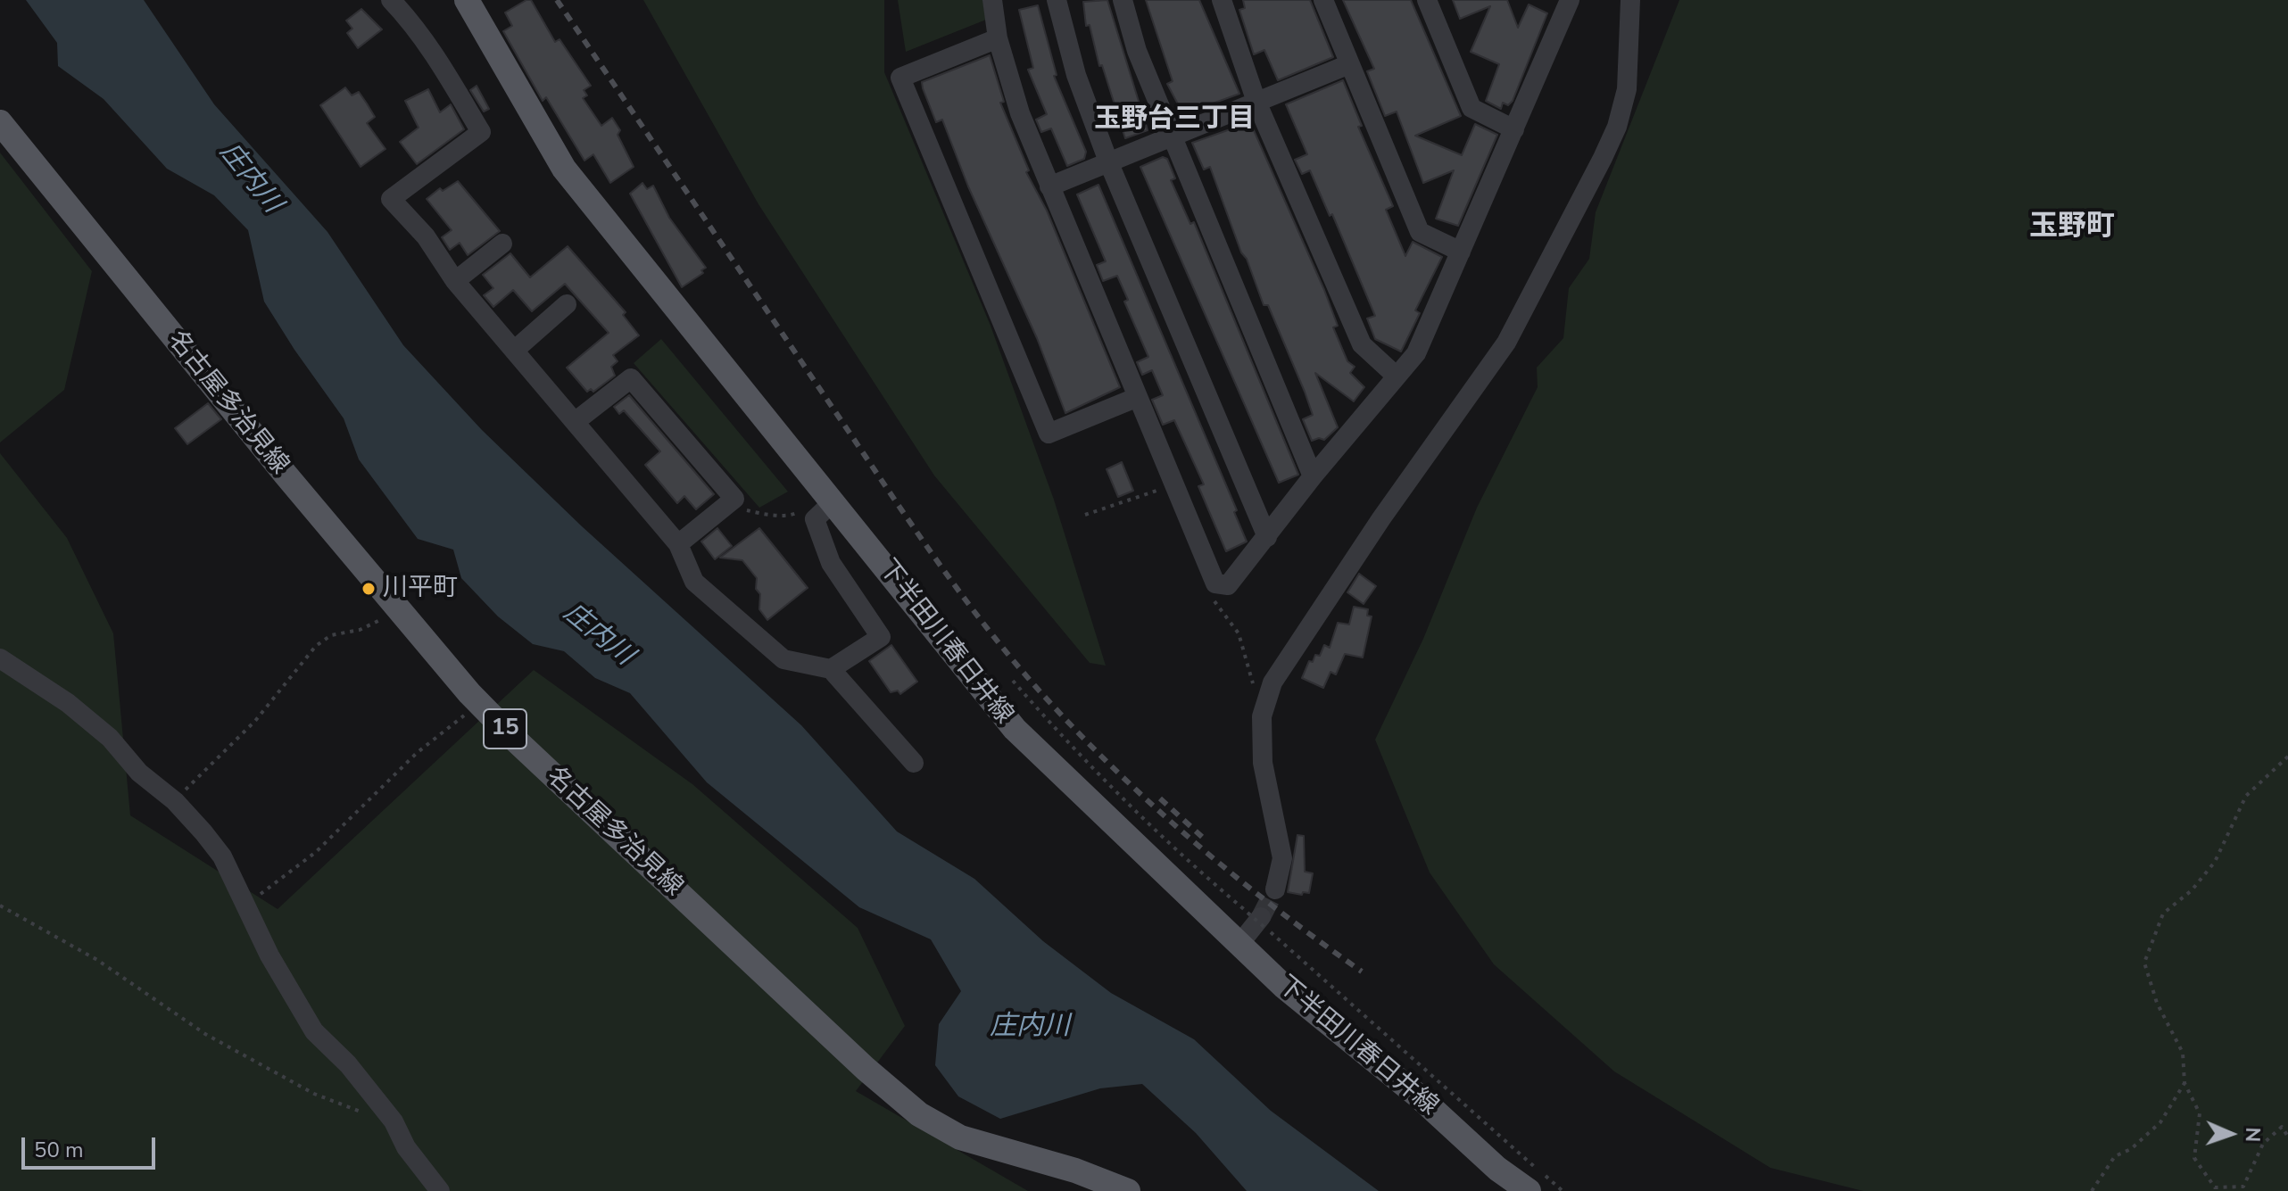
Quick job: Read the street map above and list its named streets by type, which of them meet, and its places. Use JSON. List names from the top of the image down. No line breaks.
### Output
{"streets":{"main road":["名古屋多治見線","下半田川春日井線","15"]},"districts":["玉野台三丁目","玉野町"],"water":["庄内川"],"places":["川平町"],"scale_bar":"50 m","north":"right"}
